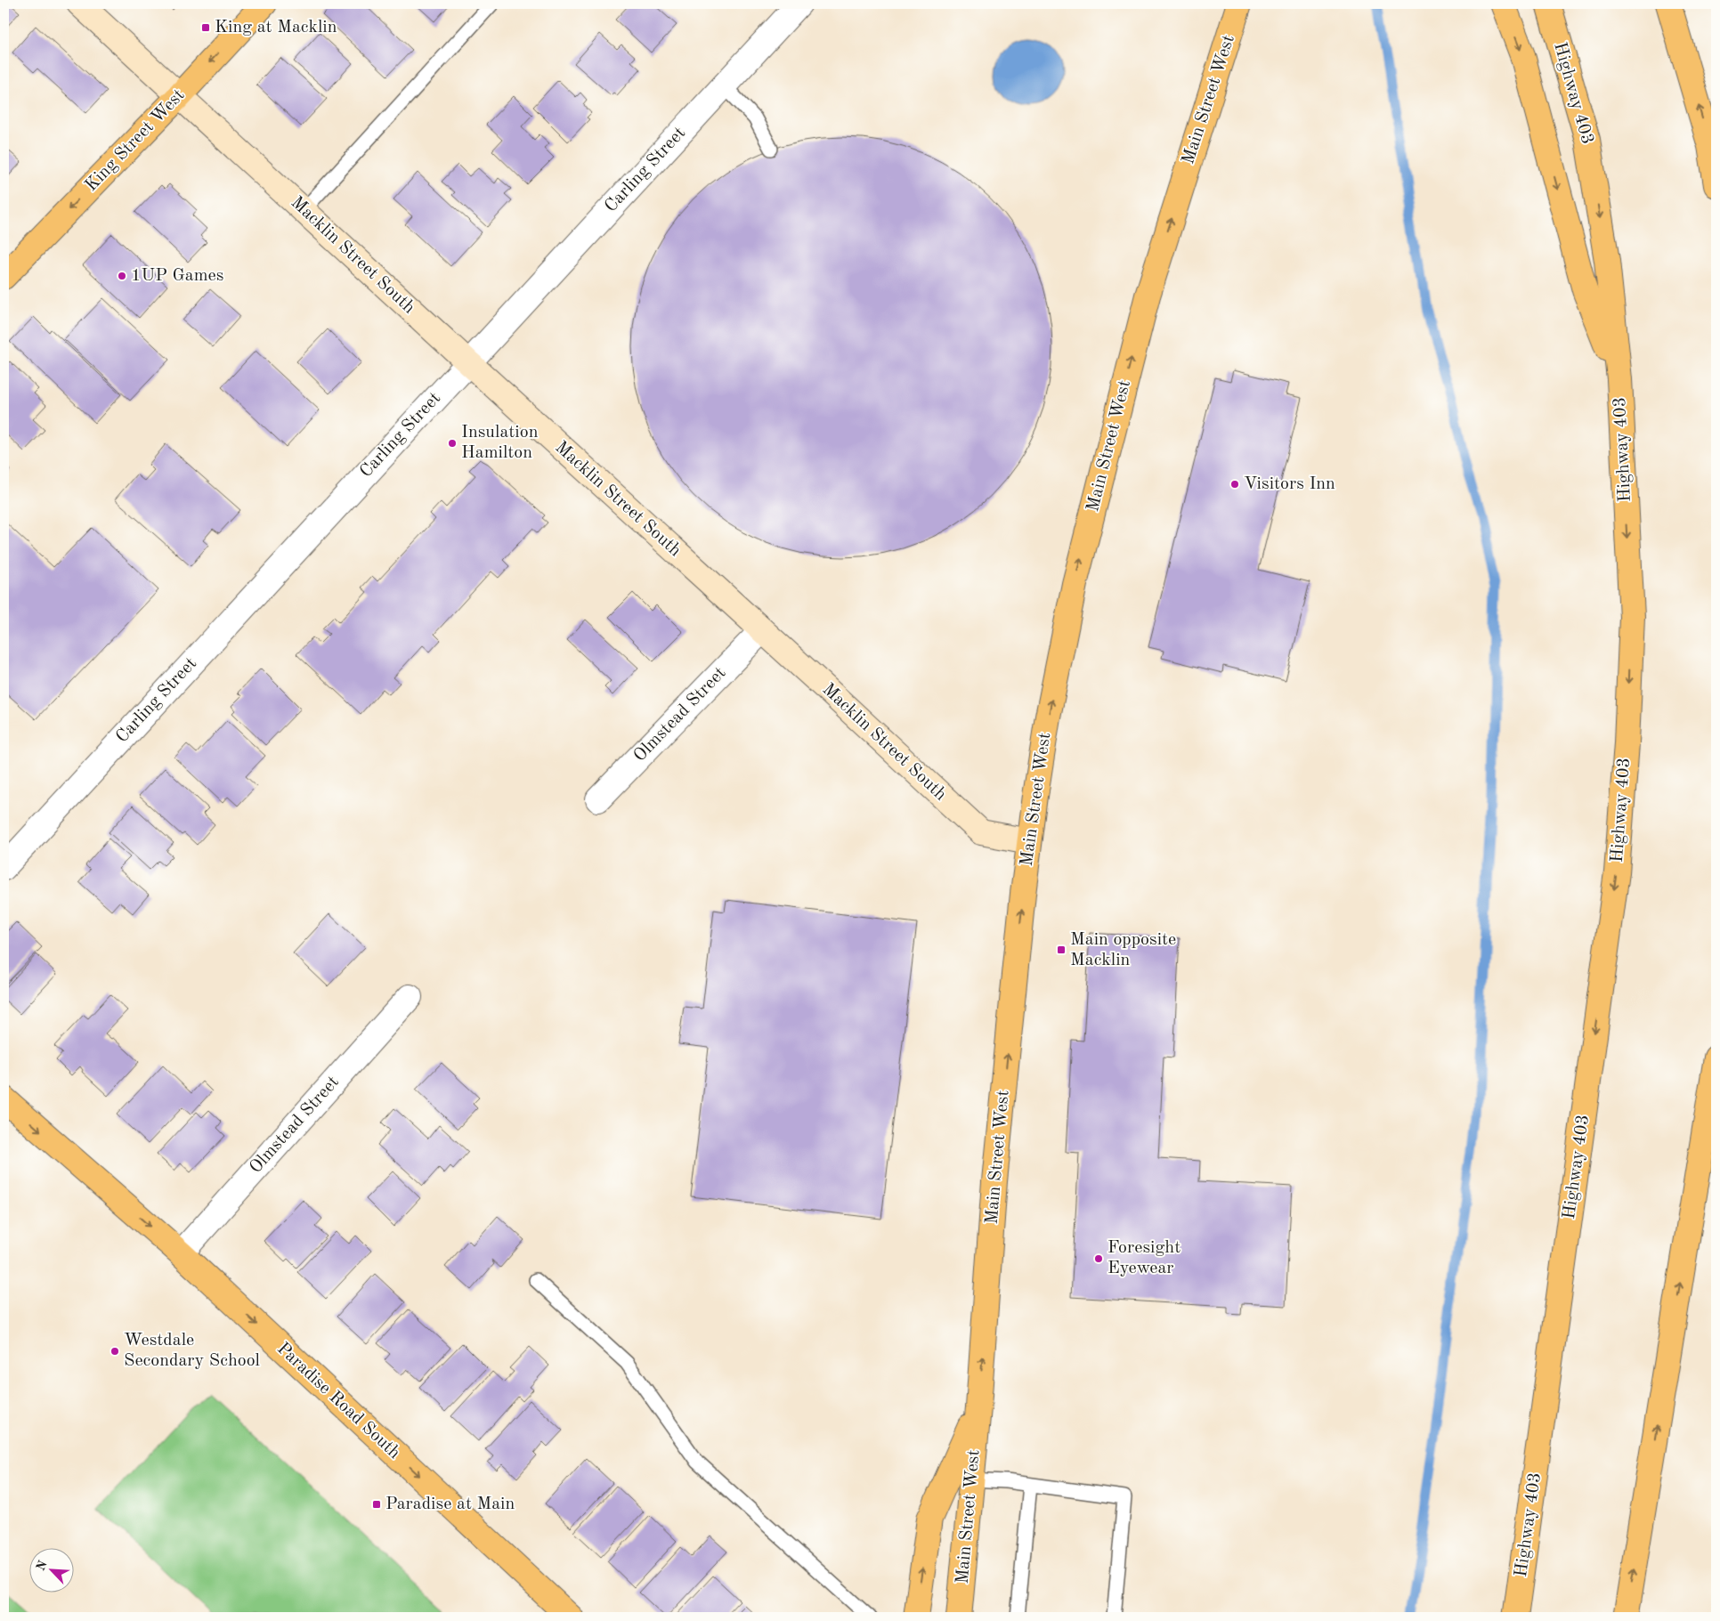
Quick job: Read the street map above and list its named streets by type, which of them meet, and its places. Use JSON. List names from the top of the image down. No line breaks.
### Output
{"streets":{"main road":["Highway 403","Main Street West","King Street West","Paradise Road South"],"street":["Carling Street","Macklin Street South","Olmstead Street"]},"crossings":[["Main Street West","Macklin Street South"],["King Street West","Macklin Street South"],["Carling Street","Macklin Street South"],["Macklin Street South","Olmstead Street"],["Olmstead Street","Paradise Road South"]],"one_way":["Main Street West","King Street West","Paradise Road South"],"places":{"transit":["King at Macklin","Main opposite Macklin","Paradise at Main"],"other":["1UP Games","Insulation Hamilton","Visitors Inn","Foresight Eyewear","Westdale Secondary School"]},"north":"top left"}
